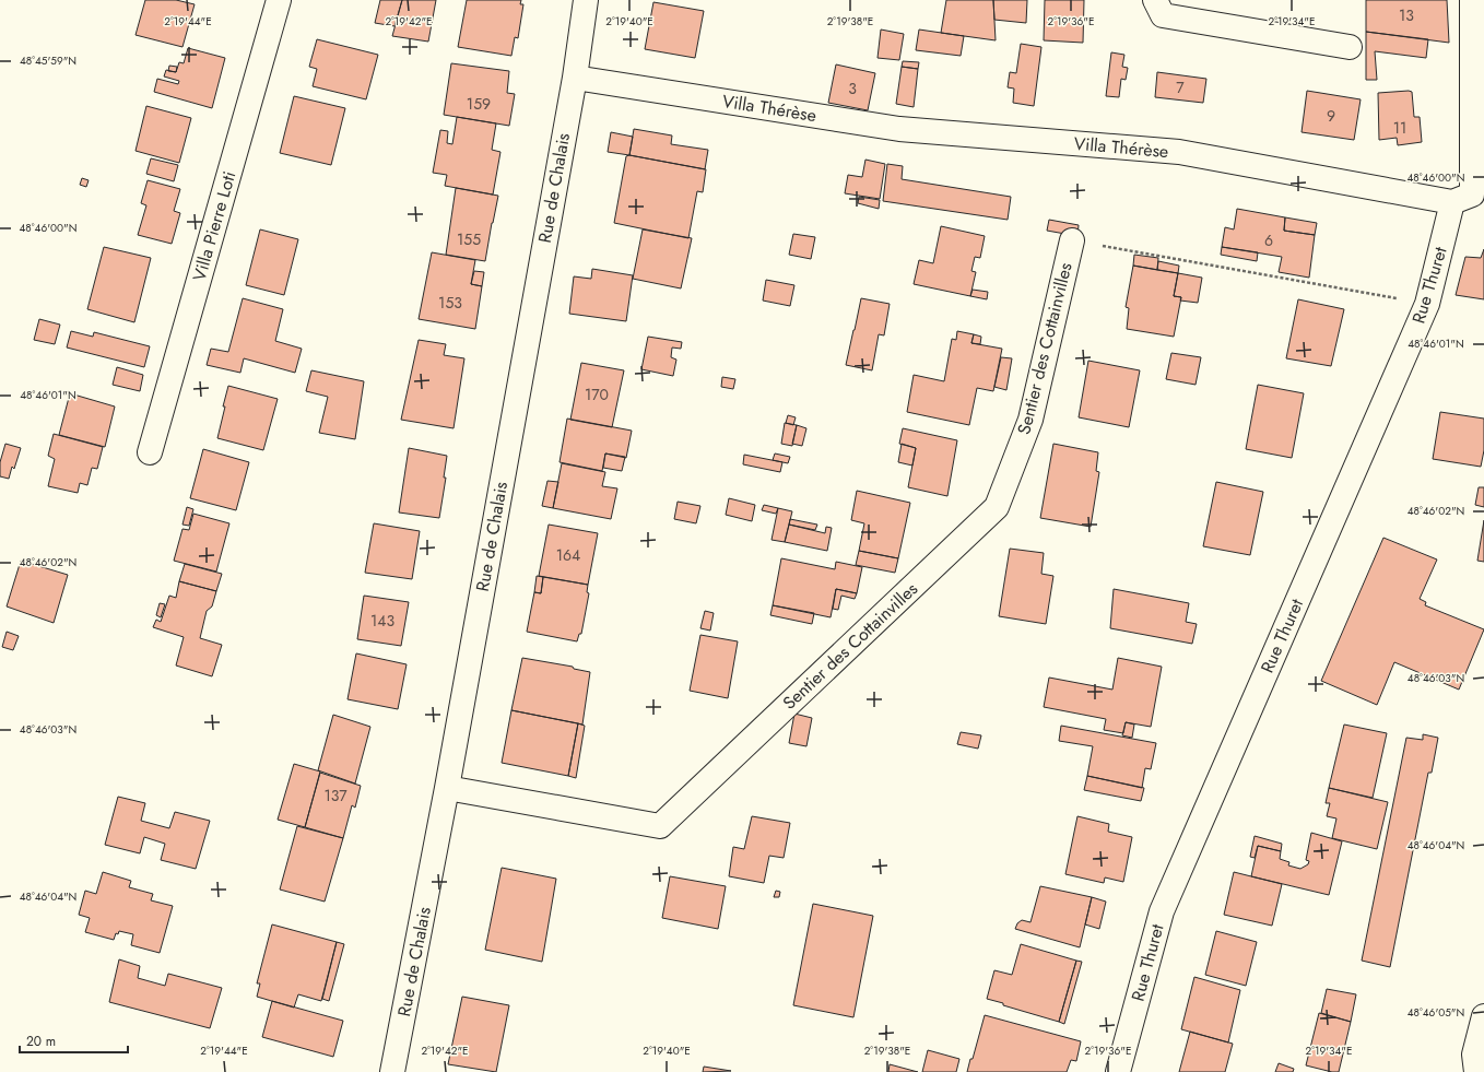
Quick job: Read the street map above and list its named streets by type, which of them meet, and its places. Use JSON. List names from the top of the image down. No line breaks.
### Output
{"streets":{"street":["Villa Thérèse","Rue de Chalais","Villa Pierre Loti","Rue Thuret","Sentier des Cottainvilles"]},"crossings":[["Villa Thérèse","Rue de Chalais"],["Villa Thérèse","Rue Thuret"],["Rue de Chalais","Sentier des Cottainvilles"]],"house_numbers":["13","7","3","159","9","11","155","6","153","170","164","143","137"],"scale_bar":"20 m","coordinates":["2°19'44\"E","2°19'42\"E","2°19'40\"E","2°19'38\"E","2°19'36\"E","2°19'34\"E","48°45'59\"N","48°46'00\"N","48°46'01\"N","48°46'02\"N","48°46'03\"N","48°46'04\"N","48°46'05\"N"]}
